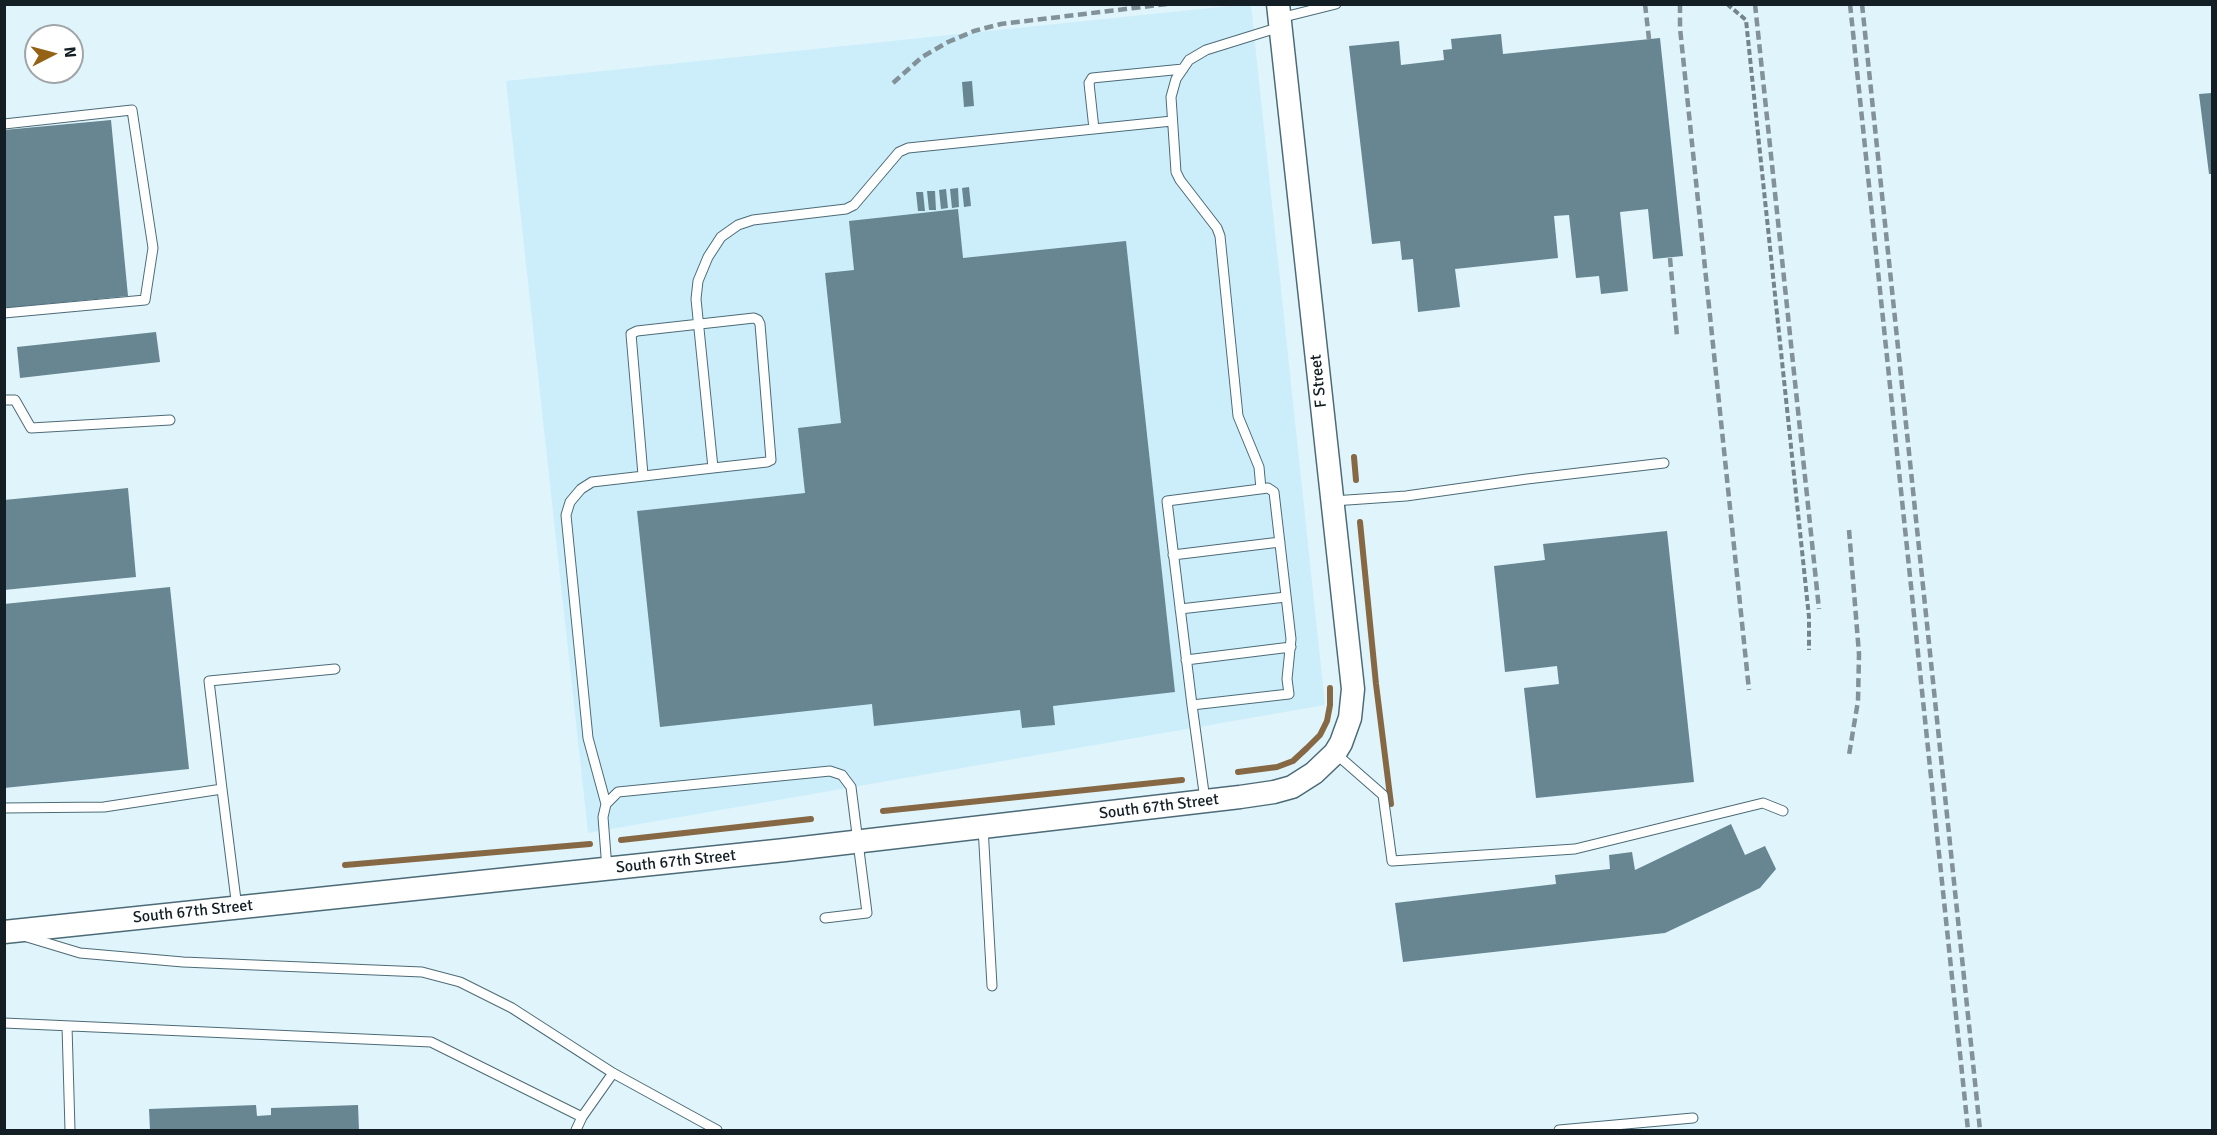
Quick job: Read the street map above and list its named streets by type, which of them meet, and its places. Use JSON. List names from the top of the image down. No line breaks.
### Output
{"streets":{"street":["F Street","South 67th Street"]},"crossings":[["F Street","South 67th Street"]],"north":"right"}
